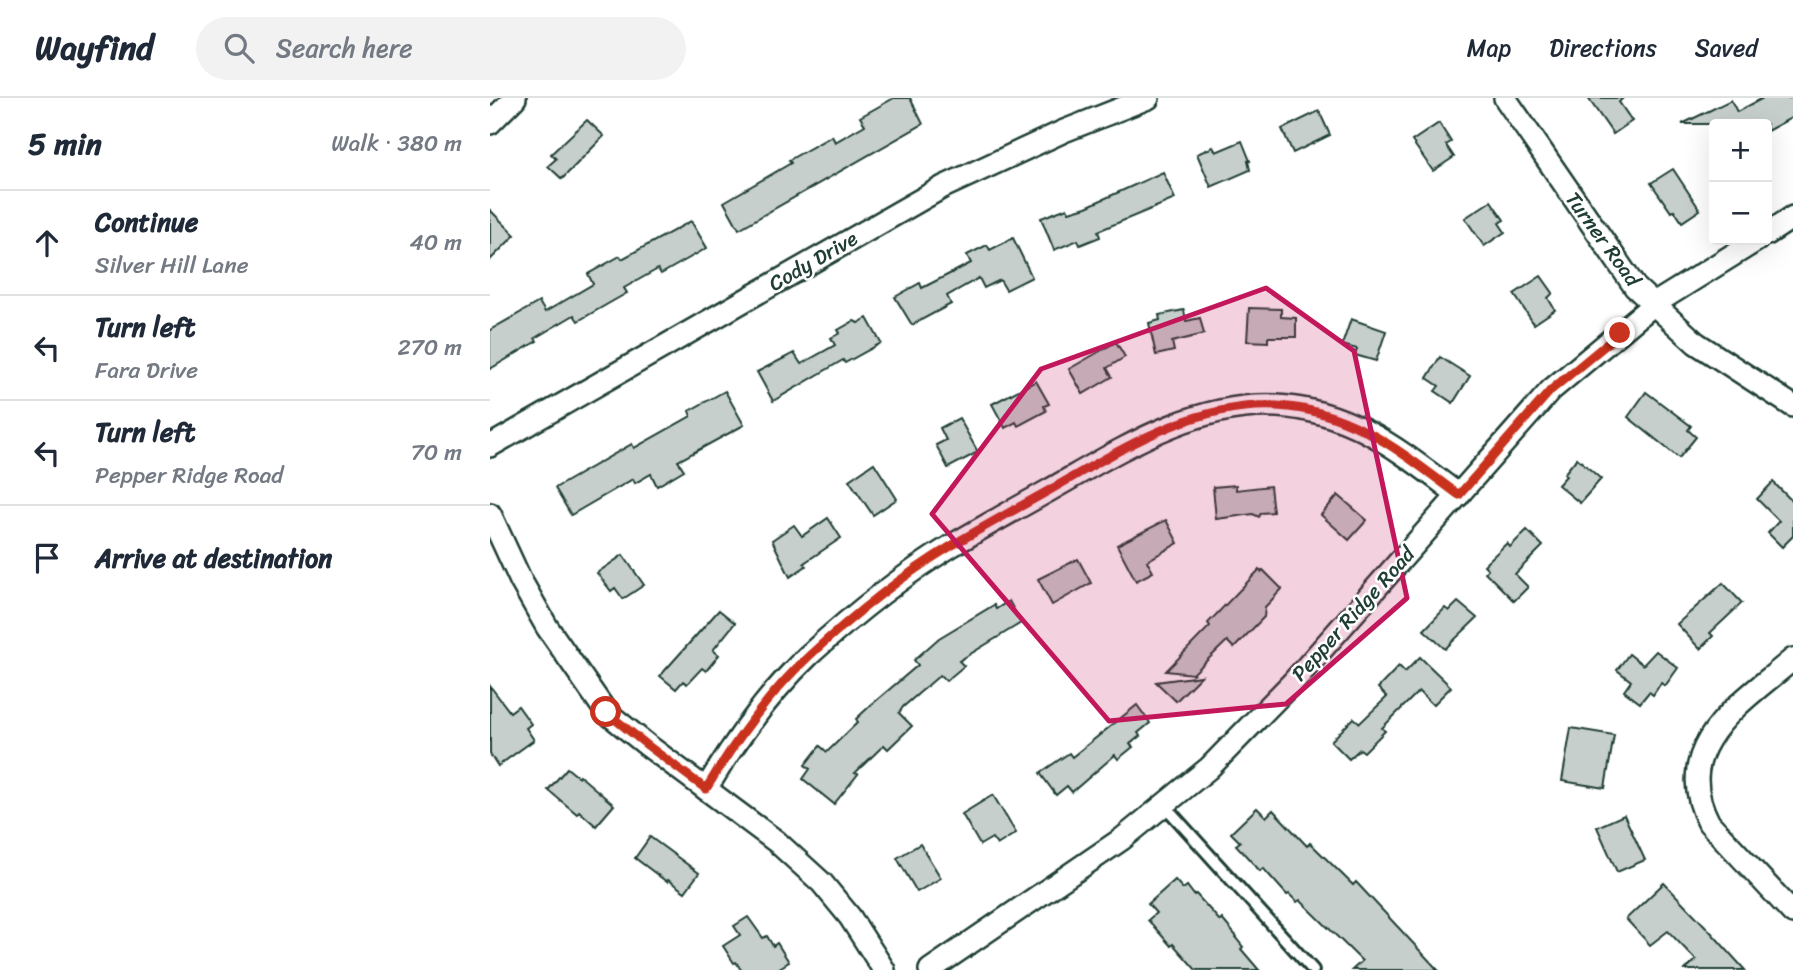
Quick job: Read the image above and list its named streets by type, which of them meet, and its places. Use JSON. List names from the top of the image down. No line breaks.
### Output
{"streets":{"street":["Turner Road","Cody Drive","Pepper Ridge Road"]},"crossings":[["Turner Road","Pepper Ridge Road"]],"page":{"header":"Wayfind","search":"Search here","nav":["Map","Directions","Saved"],"heading":["5 min","Walk · 380 m"],"map_buttons":["+","−"],"list":[["Continue","Silver Hill Lane","40 m"],["Turn left","Fara Drive","270 m"],["Turn left","Pepper Ridge Road","70 m"],"Arrive at destination"]}}
